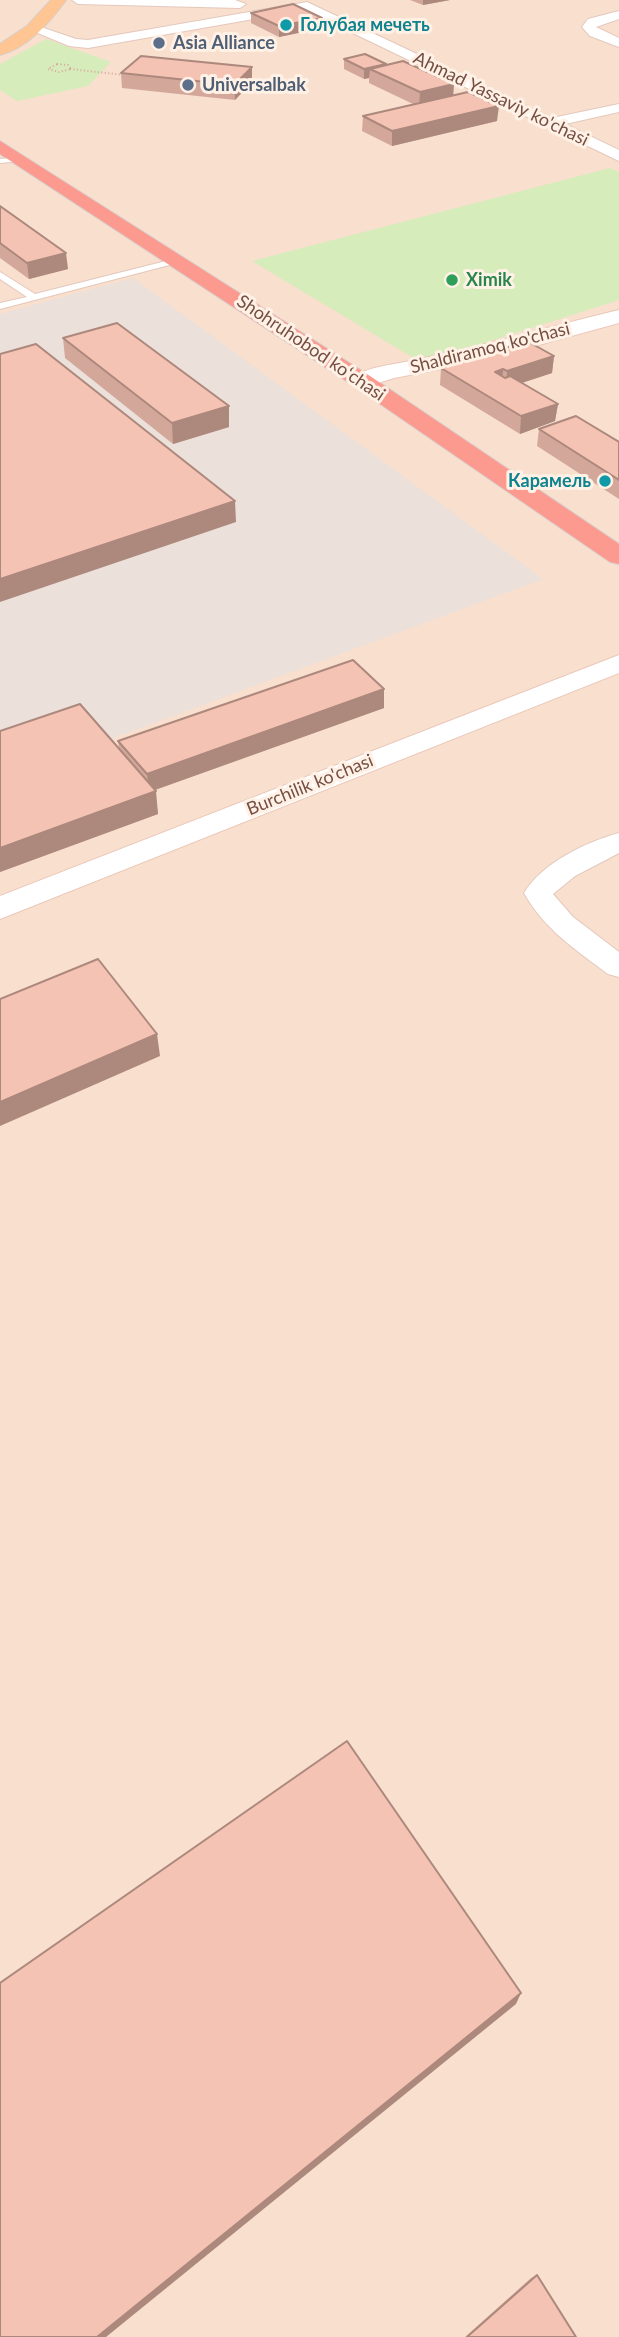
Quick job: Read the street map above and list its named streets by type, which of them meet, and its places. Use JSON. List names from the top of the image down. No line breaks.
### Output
{"streets":{"highway":["Shohruhobod koʻchasi"],"main road":["Shaldiramoq ko'chasi","Burchilik ko'chasi"],"street":["Ahmad Yassaviy ko'chasi"]},"crossings":[["Shohruhobod koʻchasi","Shaldiramoq ko'chasi"]],"places":["Голубая мечеть","Asia Alliance","Universalbak","Ximik","Карамель"]}
